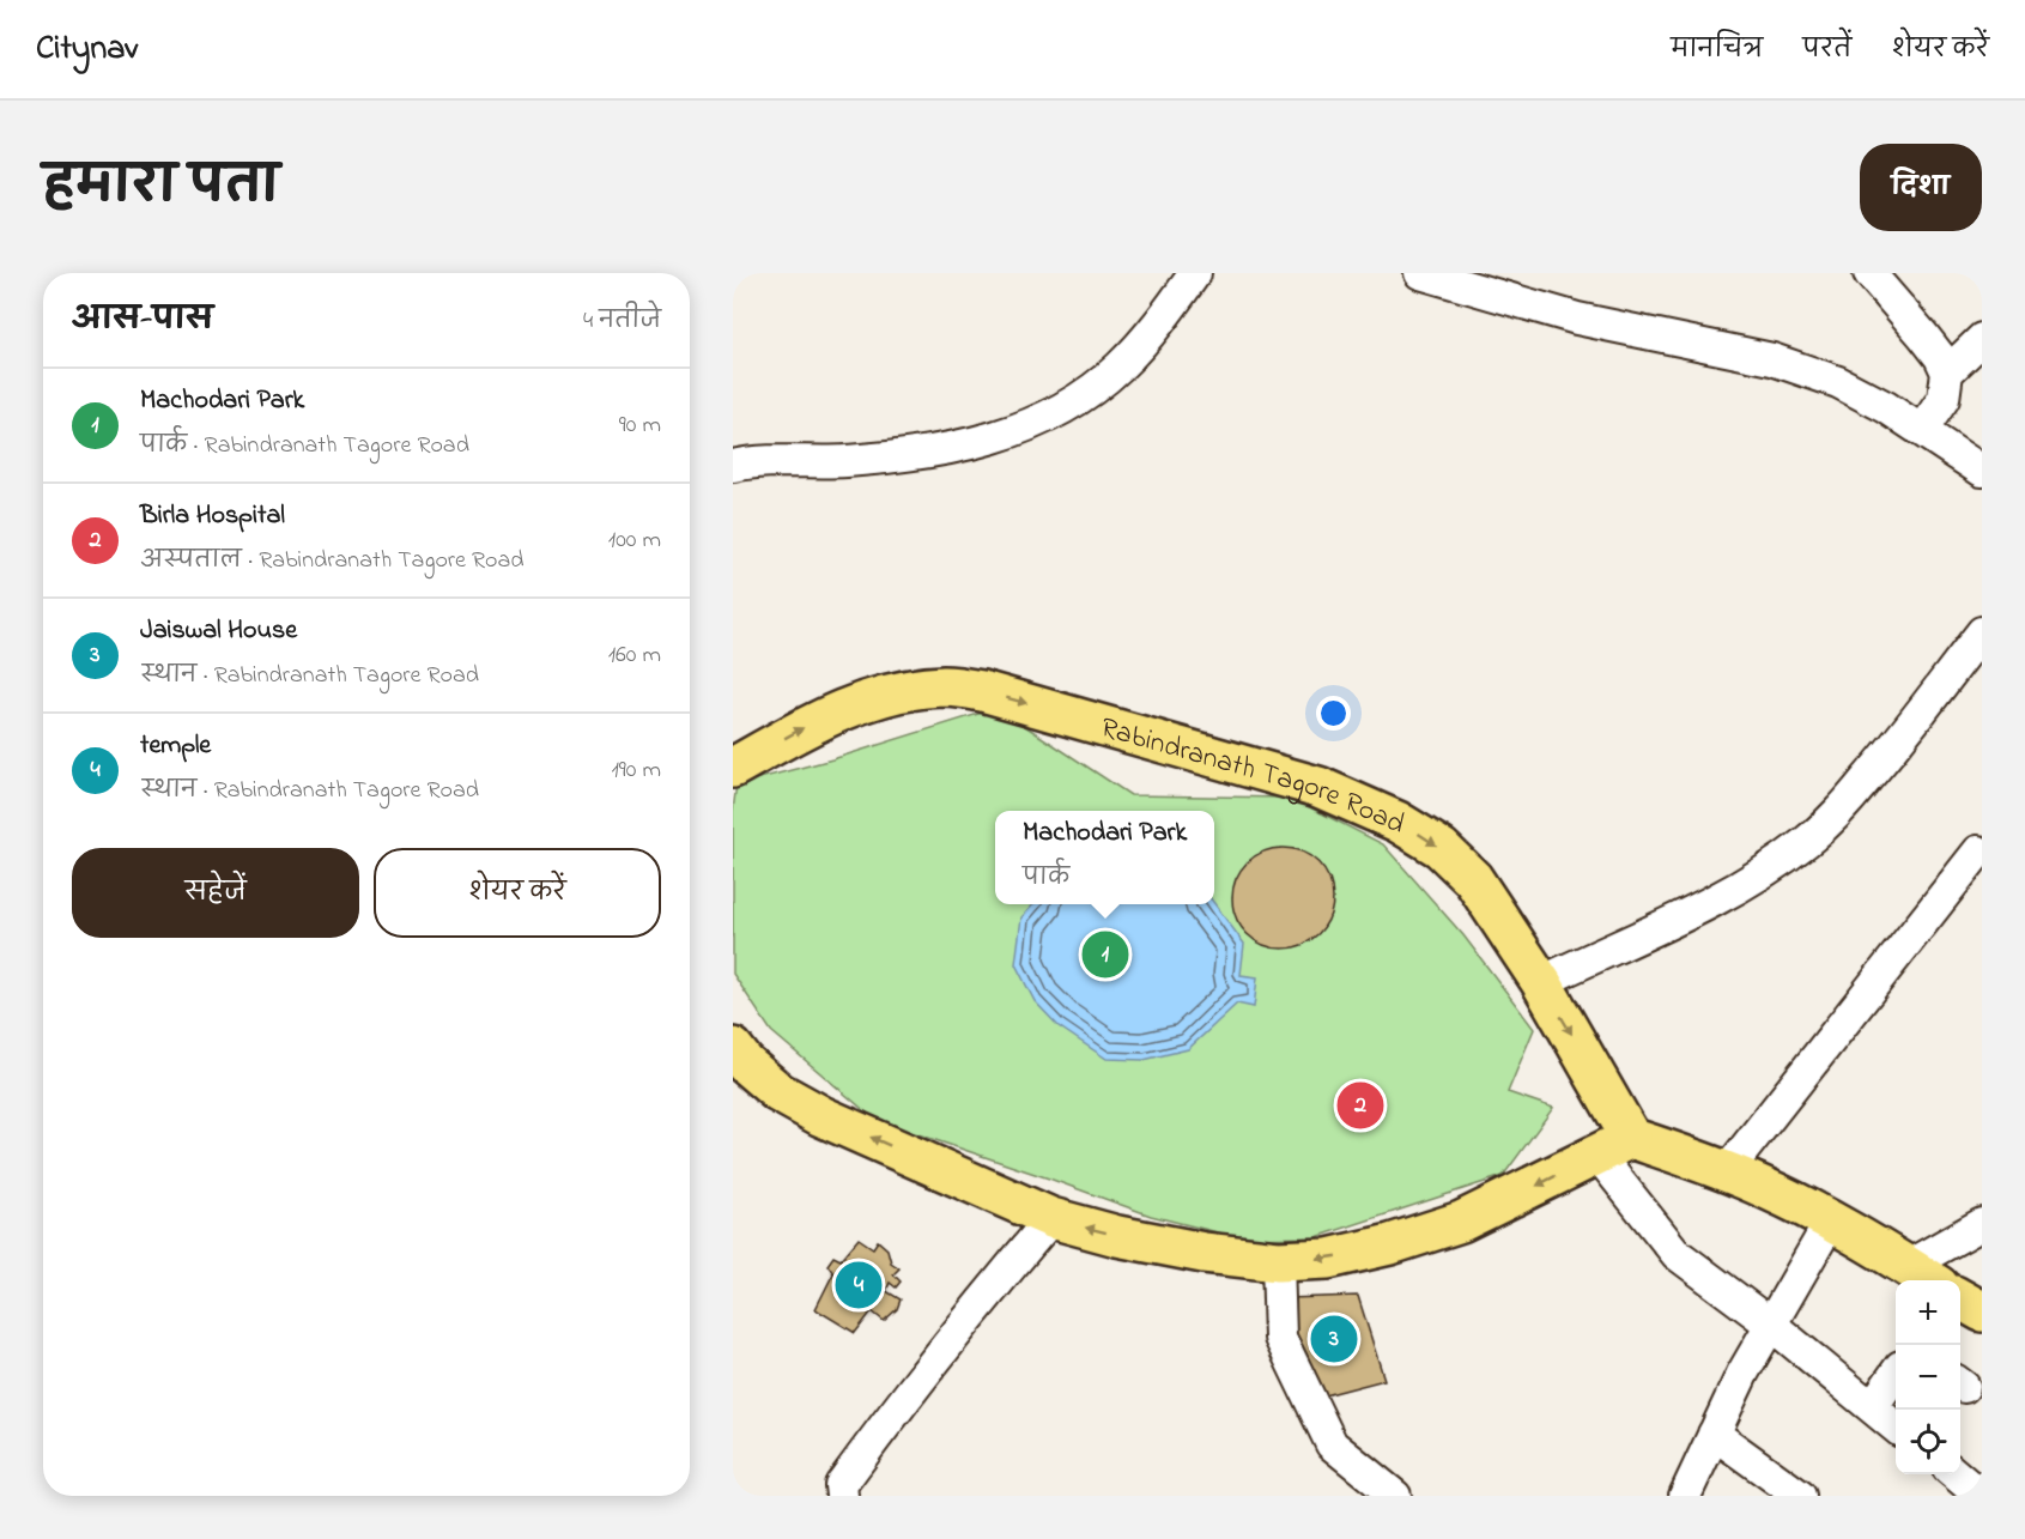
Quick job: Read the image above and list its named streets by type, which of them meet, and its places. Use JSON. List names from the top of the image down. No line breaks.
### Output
{"streets":{"main road":["Rabindranath Tagore Road"]},"one_way":["Rabindranath Tagore Road"],"page":{"header":"Citynav","nav":["मानचित्र","परतें","शेयर करें"],"title":"हमारा पता","buttons":["दिशा",["सहेजें","शेयर करें"]],"heading":["आस-पास","4 नतीजे"],"list":[{"mark":"1","name":"Machodari Park","note":"पार्क · Rabindranath Tagore Road","value":"90 m"},{"mark":"2","name":"Birla Hospital","note":"अस्पताल · Rabindranath Tagore Road","value":"100 m"},{"mark":"3","name":"Jaiswal House","note":"स्थान · Rabindranath Tagore Road","value":"160 m"},{"mark":"4","name":"temple","note":"स्थान · Rabindranath Tagore Road","value":"190 m"}],"popup":["Machodari Park","पार्क"],"pins":["1","2","4","3"],"map_buttons":["+","−"]}}
